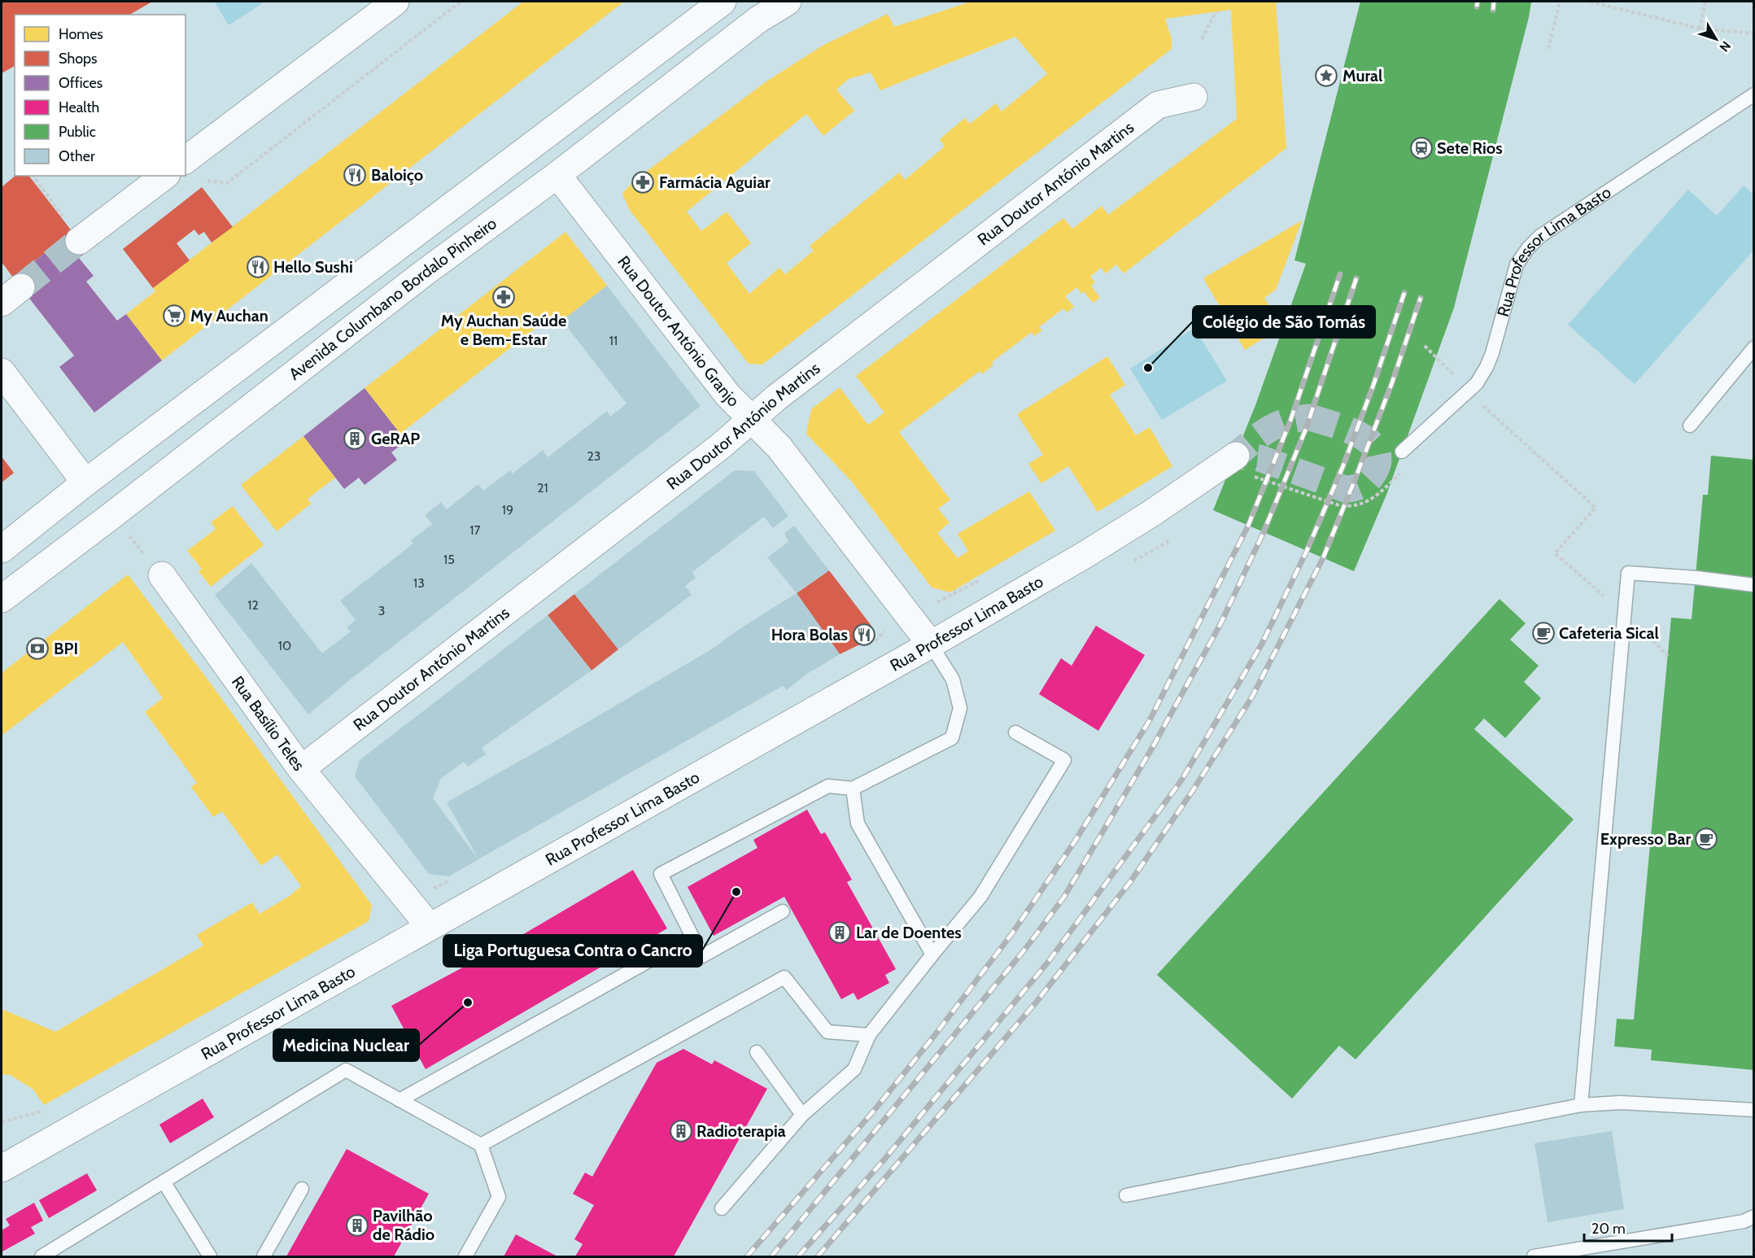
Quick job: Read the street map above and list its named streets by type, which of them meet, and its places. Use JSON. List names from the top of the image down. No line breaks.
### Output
{"streets":{"street":["Rua Doutor António Martins","Rua Professor Lima Basto","Avenida Columbano Bordalo Pinheiro","Rua Doutor António Granjo","Rua Basílio Teles"]},"crossings":[["Rua Doutor António Martins","Rua Doutor António Granjo"],["Rua Doutor António Martins","Rua Basílio Teles"],["Rua Professor Lima Basto","Rua Doutor António Granjo"],["Rua Professor Lima Basto","Rua Basílio Teles"],["Avenida Columbano Bordalo Pinheiro","Rua Doutor António Granjo"]],"places":{"place":["Mural"],"station":["Sete Rios"],"restaurant":["Baloiço","Hello Sushi","Hora Bolas"],"pharmacy":["Farmácia Aguiar","My Auchan Saúde e Bem-Estar"],"supermarket":["My Auchan"],"other":["Colégio de São Tomás","Liga Portuguesa Contra o Cancro","Medicina Nuclear"],"building":["GeRAP","Lar de Doentes","Radioterapia","Pavilhão de Rádio"],"cafe":["Cafeteria Sical","Expresso Bar"],"bank":["BPI"]},"house_numbers":["11","23","21","19","17","15","13","12","3","10"],"legend":["Homes","Shops","Offices","Health","Public","Other"],"scale_bar":"20 m","north":"bottom right"}
